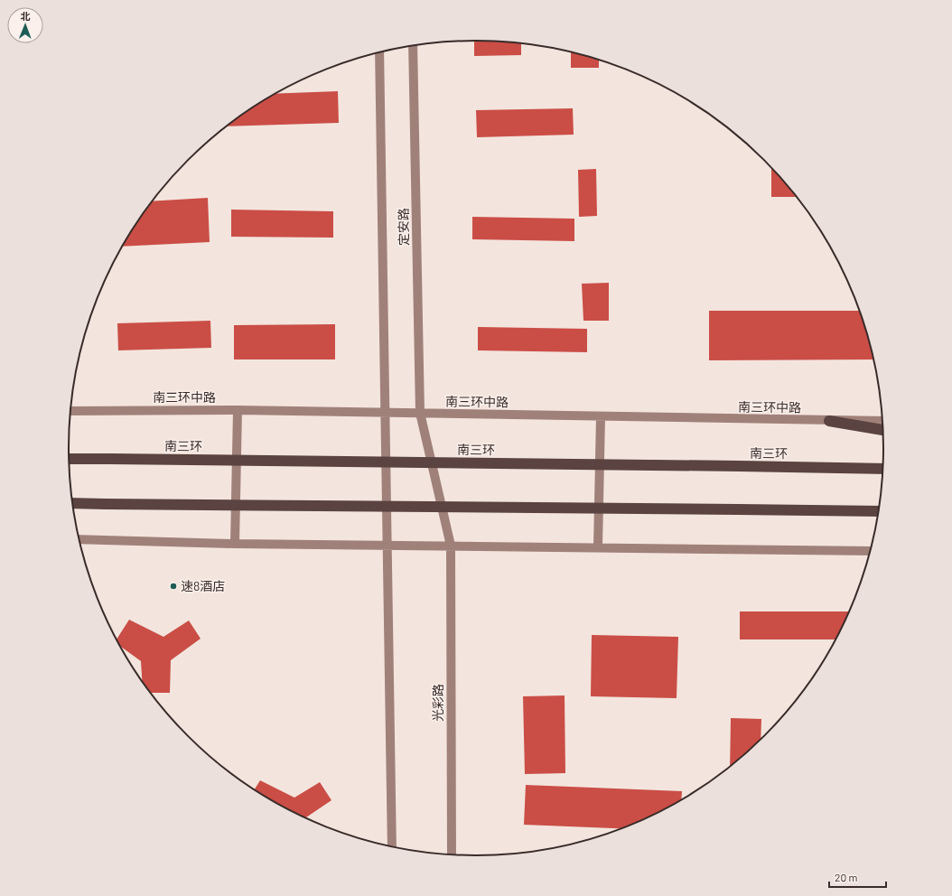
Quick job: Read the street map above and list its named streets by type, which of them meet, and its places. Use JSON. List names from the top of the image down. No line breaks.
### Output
{"streets":{"highway":["南三环"],"street":["定安路","南三环中路","光彩路"]},"crossings":[["定安路","南三环中路"],["定安路","光彩路"]],"places":["速8酒店"],"scale_bar":"20 m","north":"top"}
